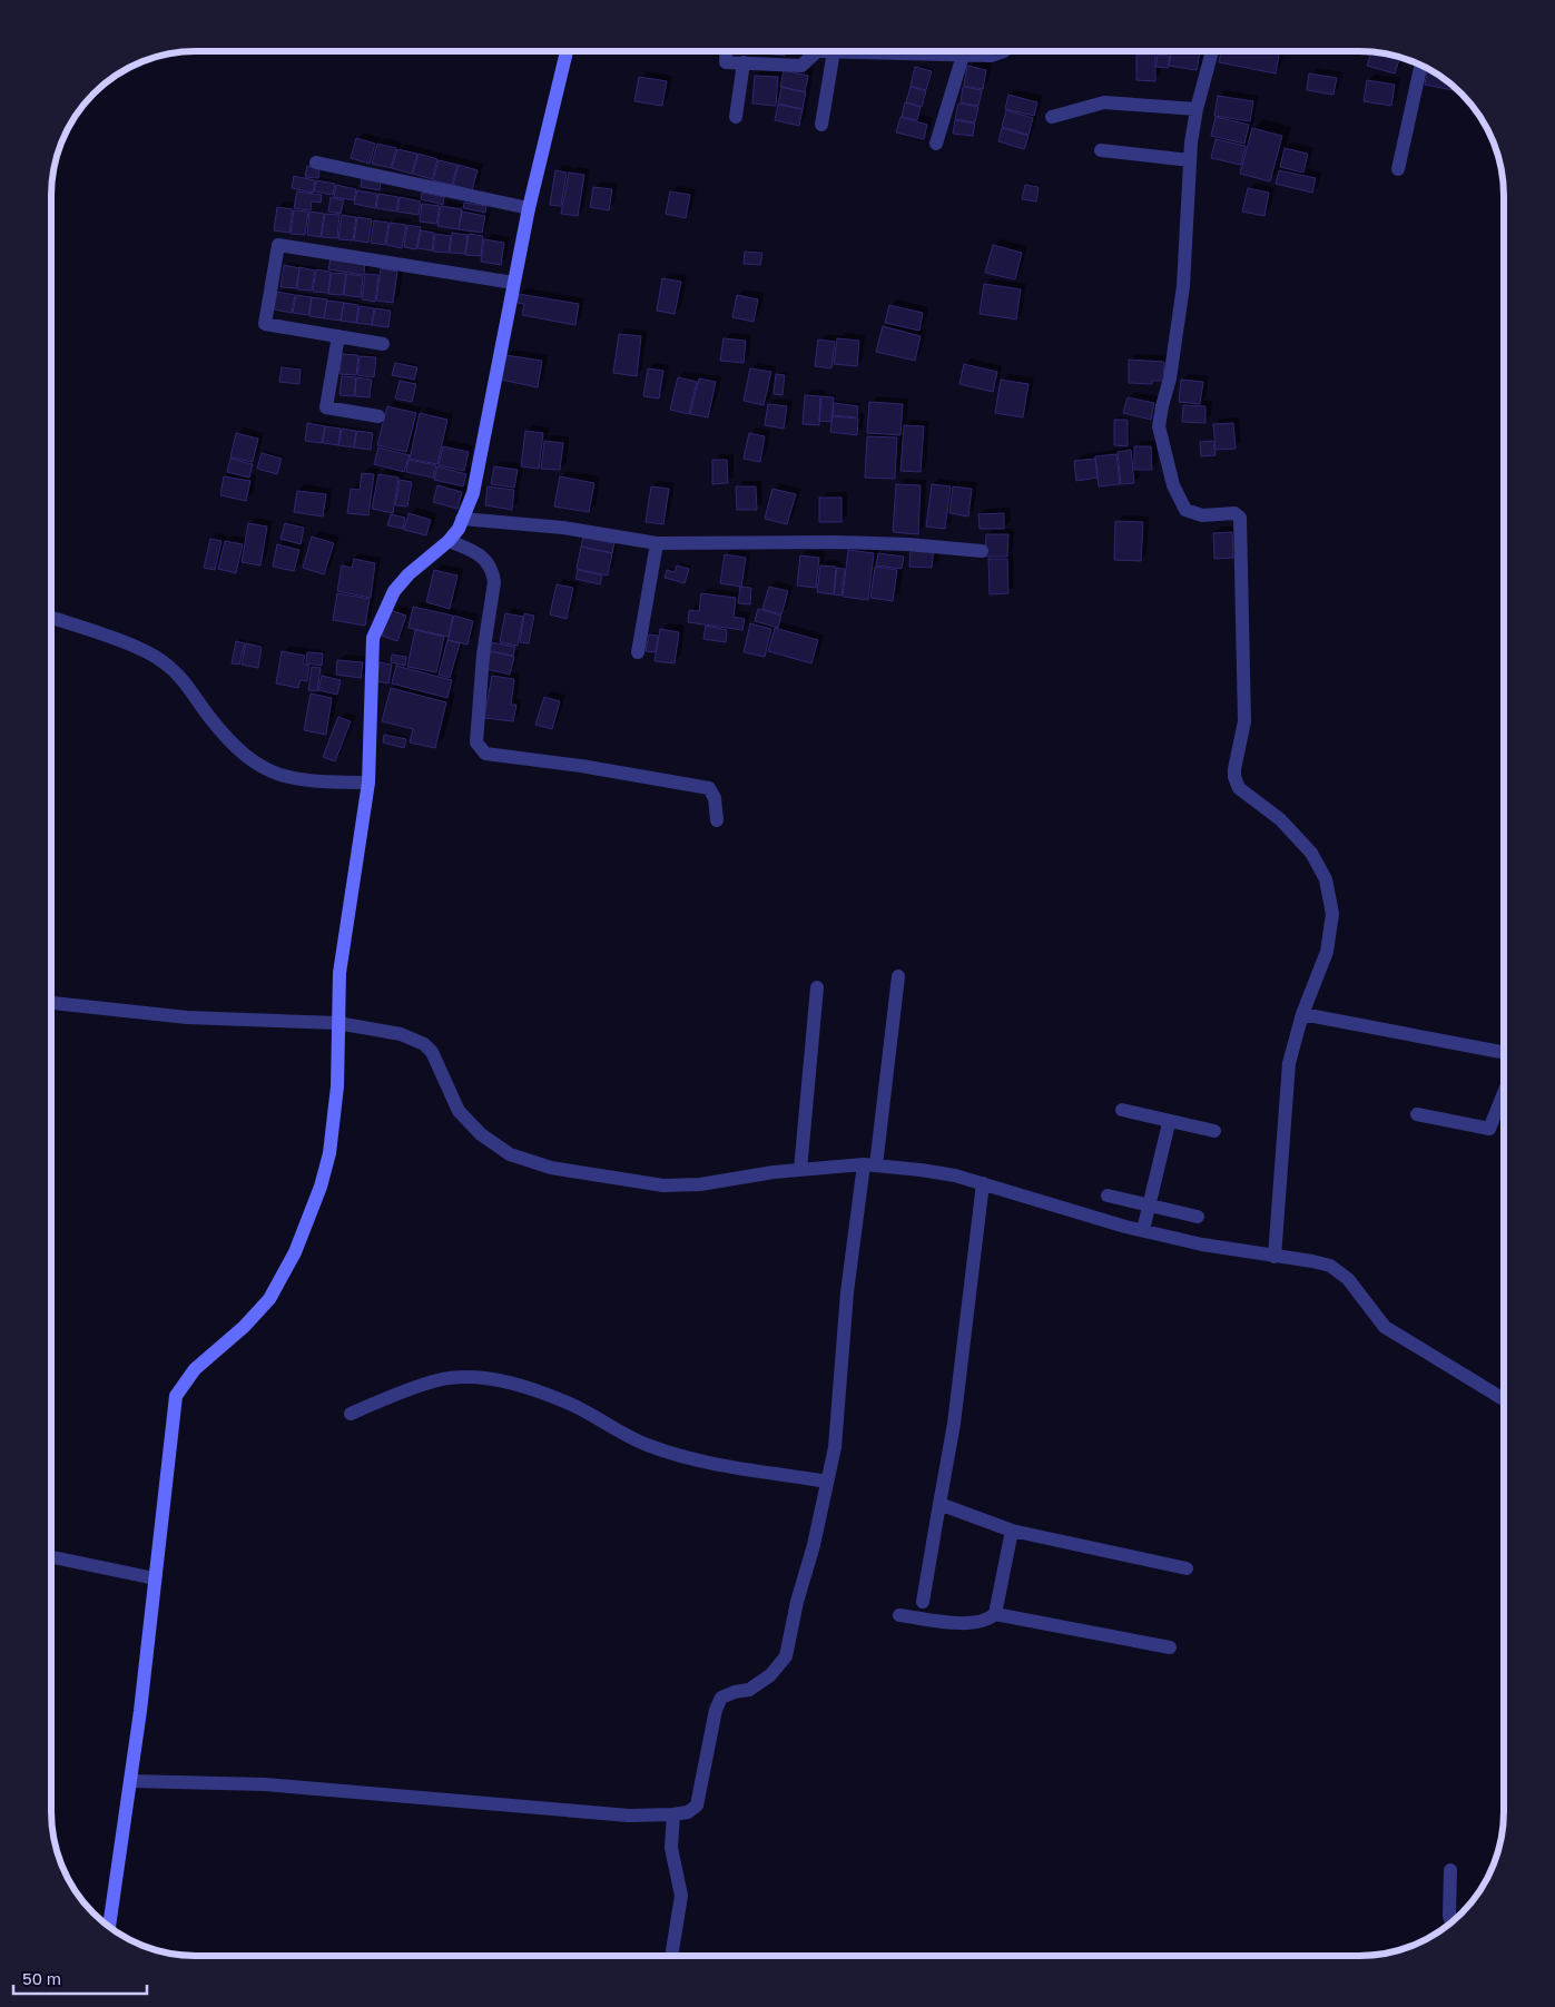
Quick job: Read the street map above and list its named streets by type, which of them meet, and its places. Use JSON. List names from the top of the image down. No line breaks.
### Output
{"scale_bar":"50 m"}
